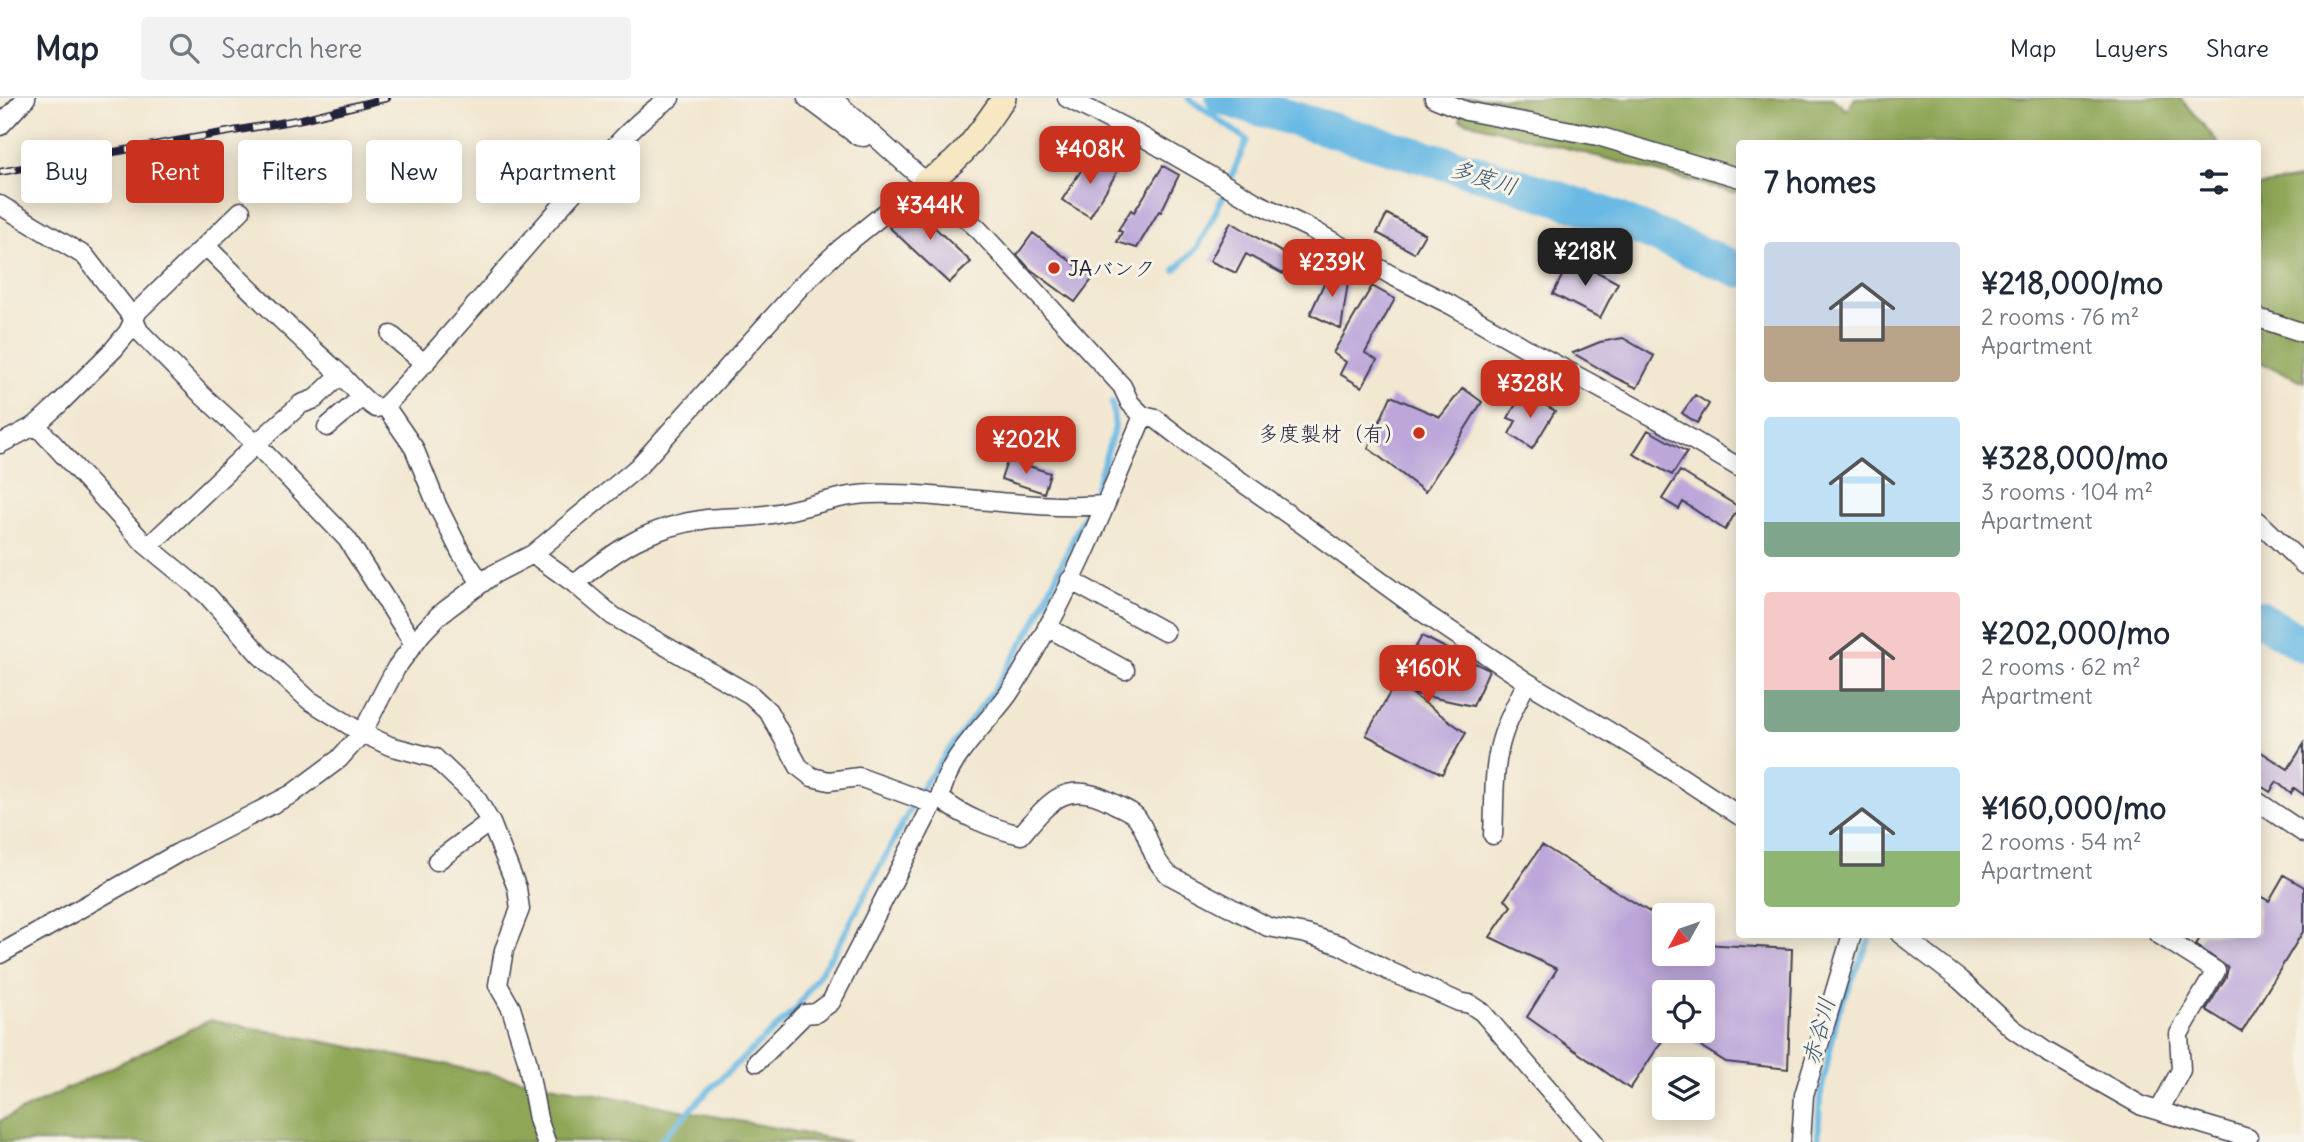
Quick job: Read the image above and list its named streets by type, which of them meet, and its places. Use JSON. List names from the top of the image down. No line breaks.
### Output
{"water":["多度川","赤谷川"],"places":["JAバンク","多度製材（有）"],"north":"bottom left","page":{"header":"Map","search":"Search here","nav":["Map","Layers","Share"],"price":["¥408K","¥344K","¥218K","¥239K","¥328K","¥202K","¥160K"],"chip":["Buy","Rent","Filters","New","Apartment"],"heading":"7 homes","list":[{"name":"¥218,000/mo","note":"2 rooms · 76 m² · Apartment"},{"name":"¥328,000/mo","note":"3 rooms · 104 m² · Apartment"},{"name":"¥202,000/mo","note":"2 rooms · 62 m² · Apartment"},{"name":"¥160,000/mo","note":"2 rooms · 54 m² · Apartment"}]}}
